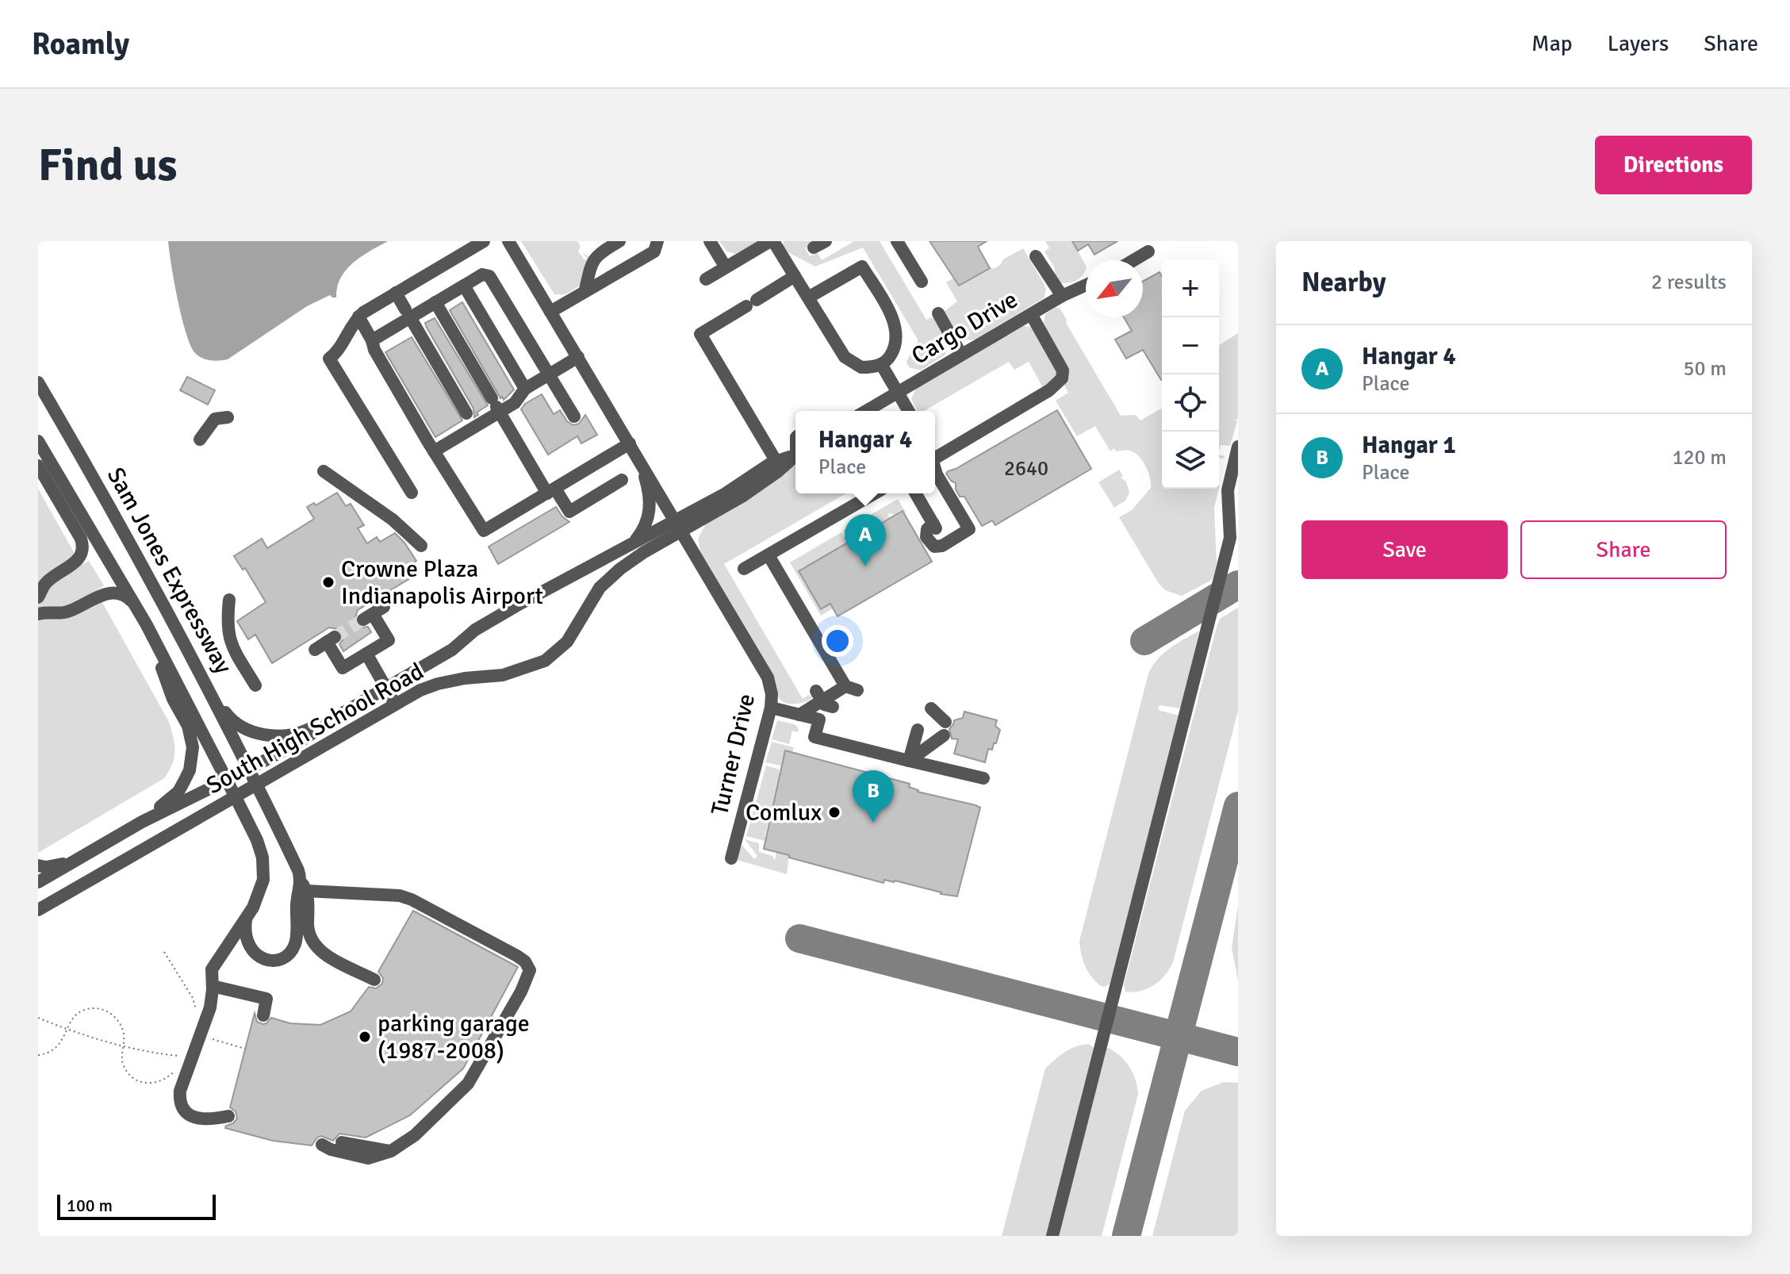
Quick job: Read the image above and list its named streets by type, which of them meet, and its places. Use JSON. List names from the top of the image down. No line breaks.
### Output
{"streets":{"street":["Cargo Drive","Sam Jones Expressway","South High School Road","Turner Drive"]},"crossings":[["Sam Jones Expressway","South High School Road"],["South High School Road","Turner Drive"]],"places":["Crowne Plaza Indianapolis Airport","Comlux","parking garage (1987-2008)"],"house_numbers":["2640"],"scale_bar":"100 m","north":"bottom left","page":{"header":"Roamly","nav":["Map","Layers","Share"],"buttons":["Directions",["Save","Share"]],"title":"Find us","heading":["Nearby","2 results"],"map_buttons":["+","−"],"list":[{"mark":"A","name":"Hangar 4","note":"Place","value":"50 m"},{"mark":"B","name":"Hangar 1","note":"Place","value":"120 m"}],"popup":["Hangar 4","Place"],"pins":["A","B"],"scale":"100 m"}}
